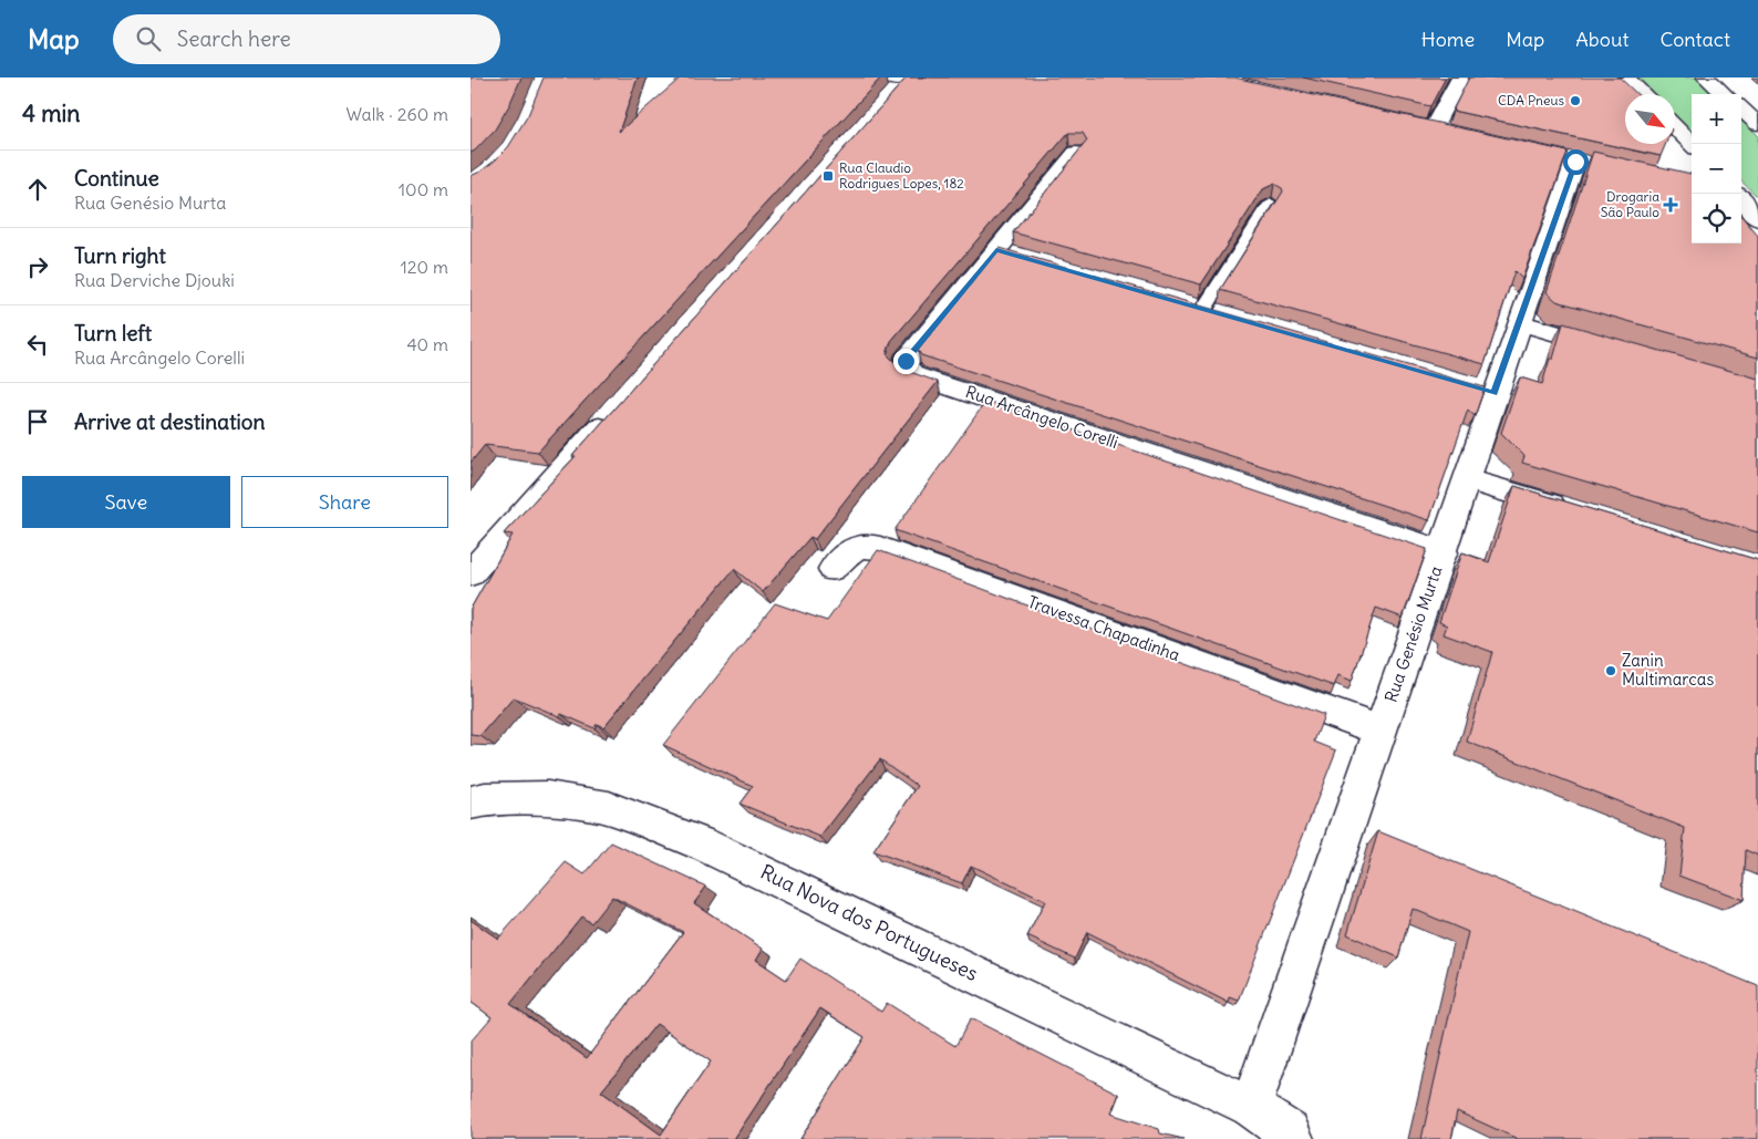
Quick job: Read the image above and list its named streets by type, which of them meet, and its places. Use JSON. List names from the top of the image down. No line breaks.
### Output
{"streets":{"street":["Rua Arcângelo Corelli","Travessa Chapadinha","Rua Genésio Murta","Rua Nova dos Portugueses"]},"crossings":[["Rua Arcângelo Corelli","Rua Genésio Murta"],["Travessa Chapadinha","Rua Genésio Murta"],["Rua Genésio Murta","Rua Nova dos Portugueses"]],"places":{"other":["CDA Pneus","Zanin Multimarcas"],"transit":["Rua Claudio Rodrigues Lopes, 182"],"health":["Drogaria São Paulo"]},"north":"bottom right","page":{"header":"Map","search":"Search here","nav":["Home","Map","About","Contact"],"heading":["4 min","Walk · 260 m"],"map_buttons":["+","−"],"list":[["Continue","Rua Genésio Murta","100 m"],["Turn right","Rua Derviche Djouki","120 m"],["Turn left","Rua Arcângelo Corelli","40 m"],"Arrive at destination"],"buttons":["Save","Share"]}}
